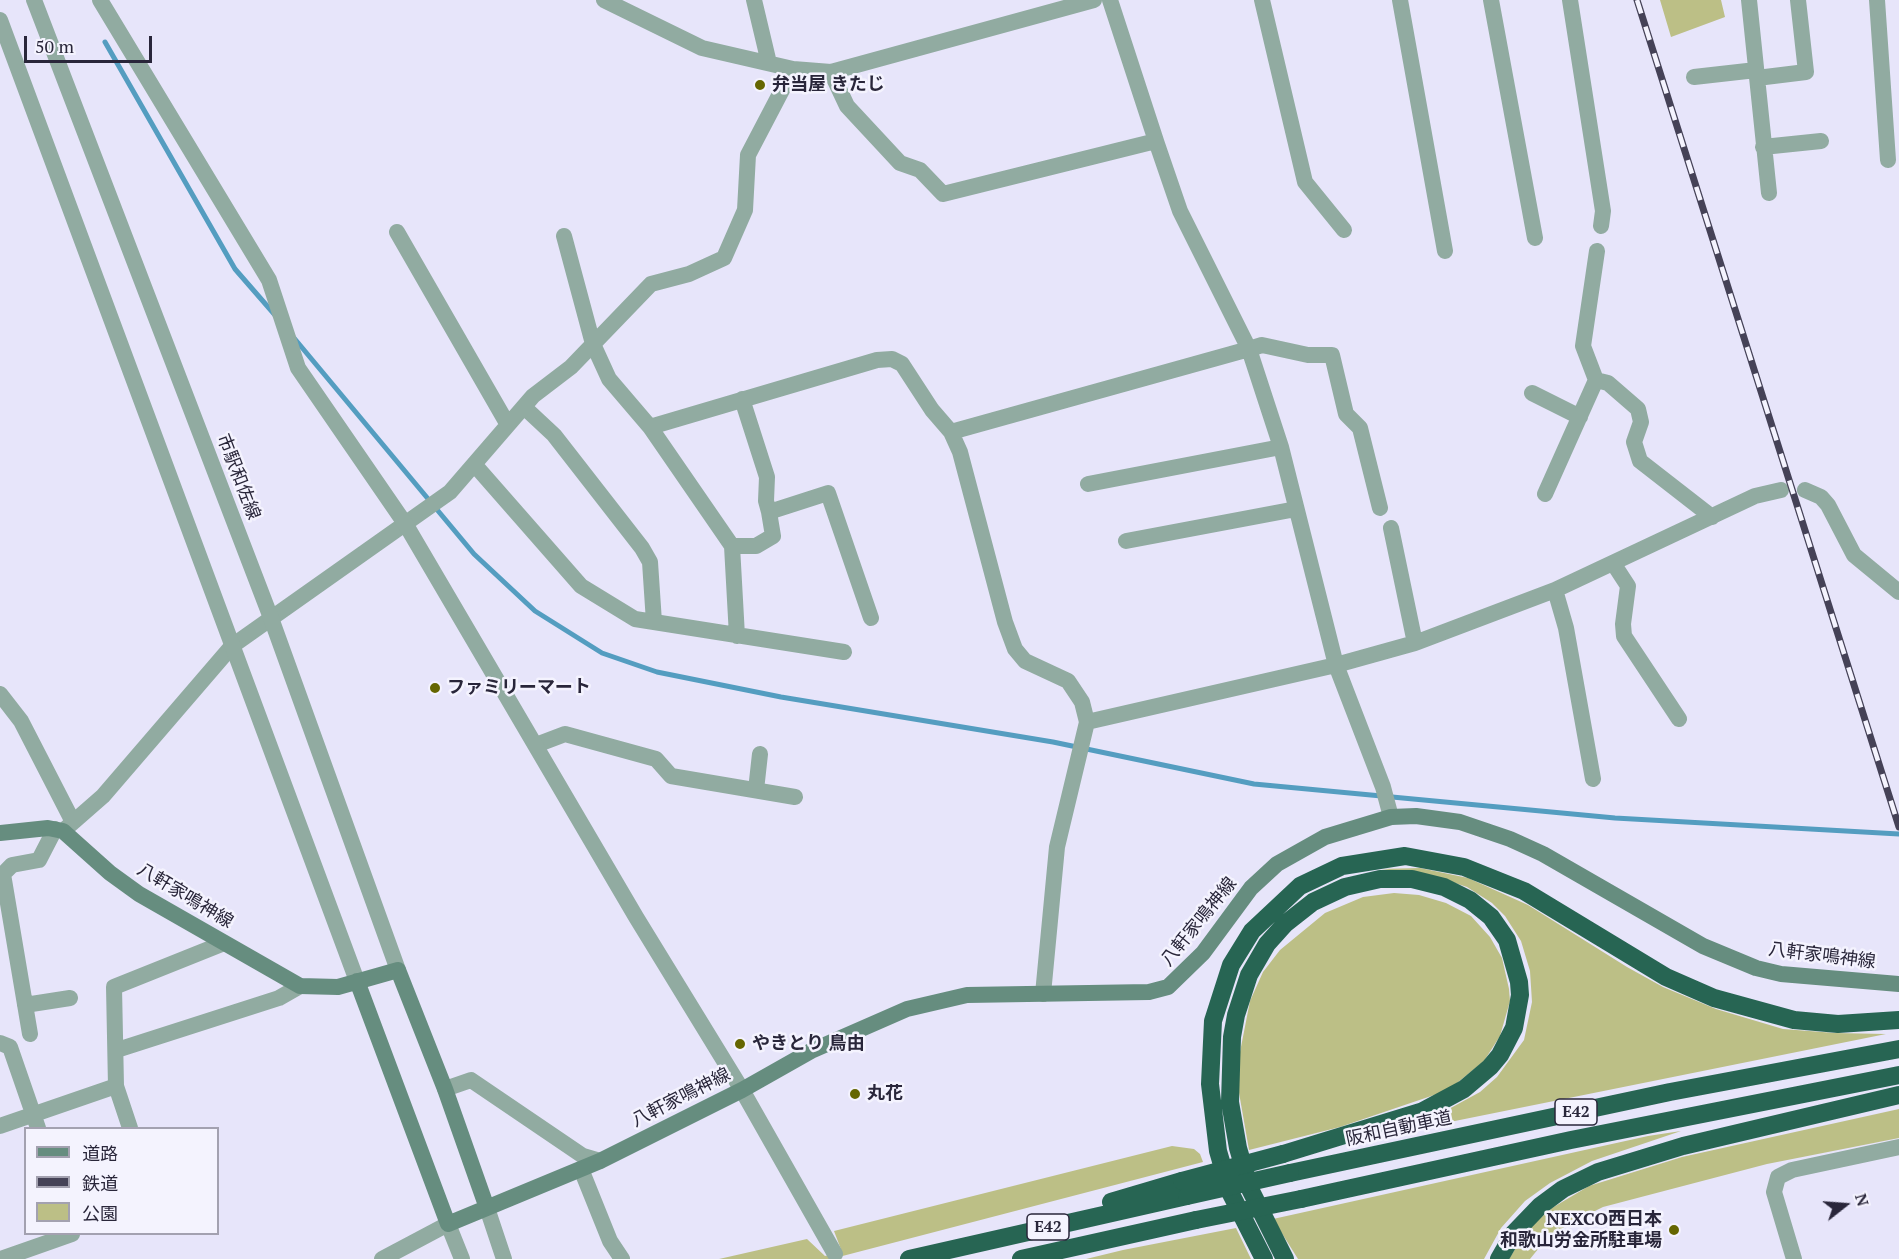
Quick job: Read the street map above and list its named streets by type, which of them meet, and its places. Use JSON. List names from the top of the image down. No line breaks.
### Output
{"streets":{"highway":["E42","阪和自動車道"],"main road":["八軒家鳴神線"],"street":["市駅和佐線"]},"crossings":[["市駅和佐線","八軒家鳴神線"]],"places":["弁当屋 きたじ","ファミリーマート","やきとり 鳥由","丸花","NEXCO西日本 和歌山労金所駐車場"],"legend":["道路","鉄道","公園"],"scale_bar":"50 m","north":"right"}
